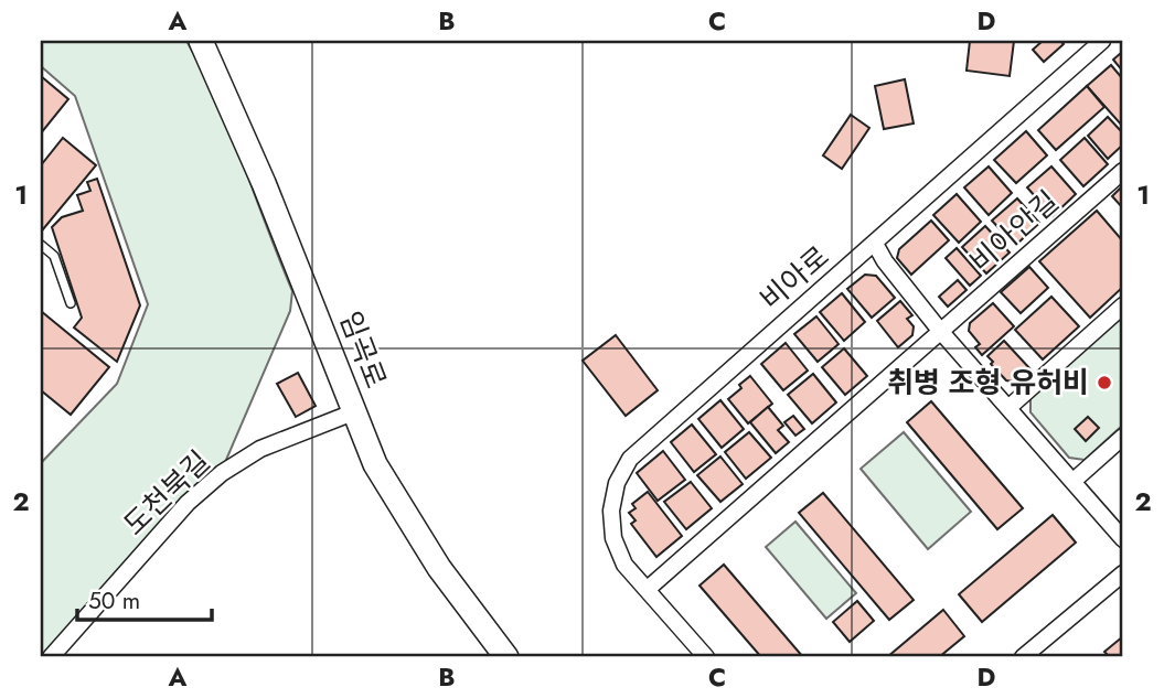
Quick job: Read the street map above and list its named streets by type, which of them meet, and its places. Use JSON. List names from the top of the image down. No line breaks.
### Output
{"streets":{"main road":["임곡로"],"street":["비아안길","비아로","도천북길"]},"crossings":[["임곡로","도천북길"]],"places":["취병 조형 유허비"],"scale_bar":"50 m","grid":{"columns":["A","B","C","D"],"rows":["1","2"]}}
